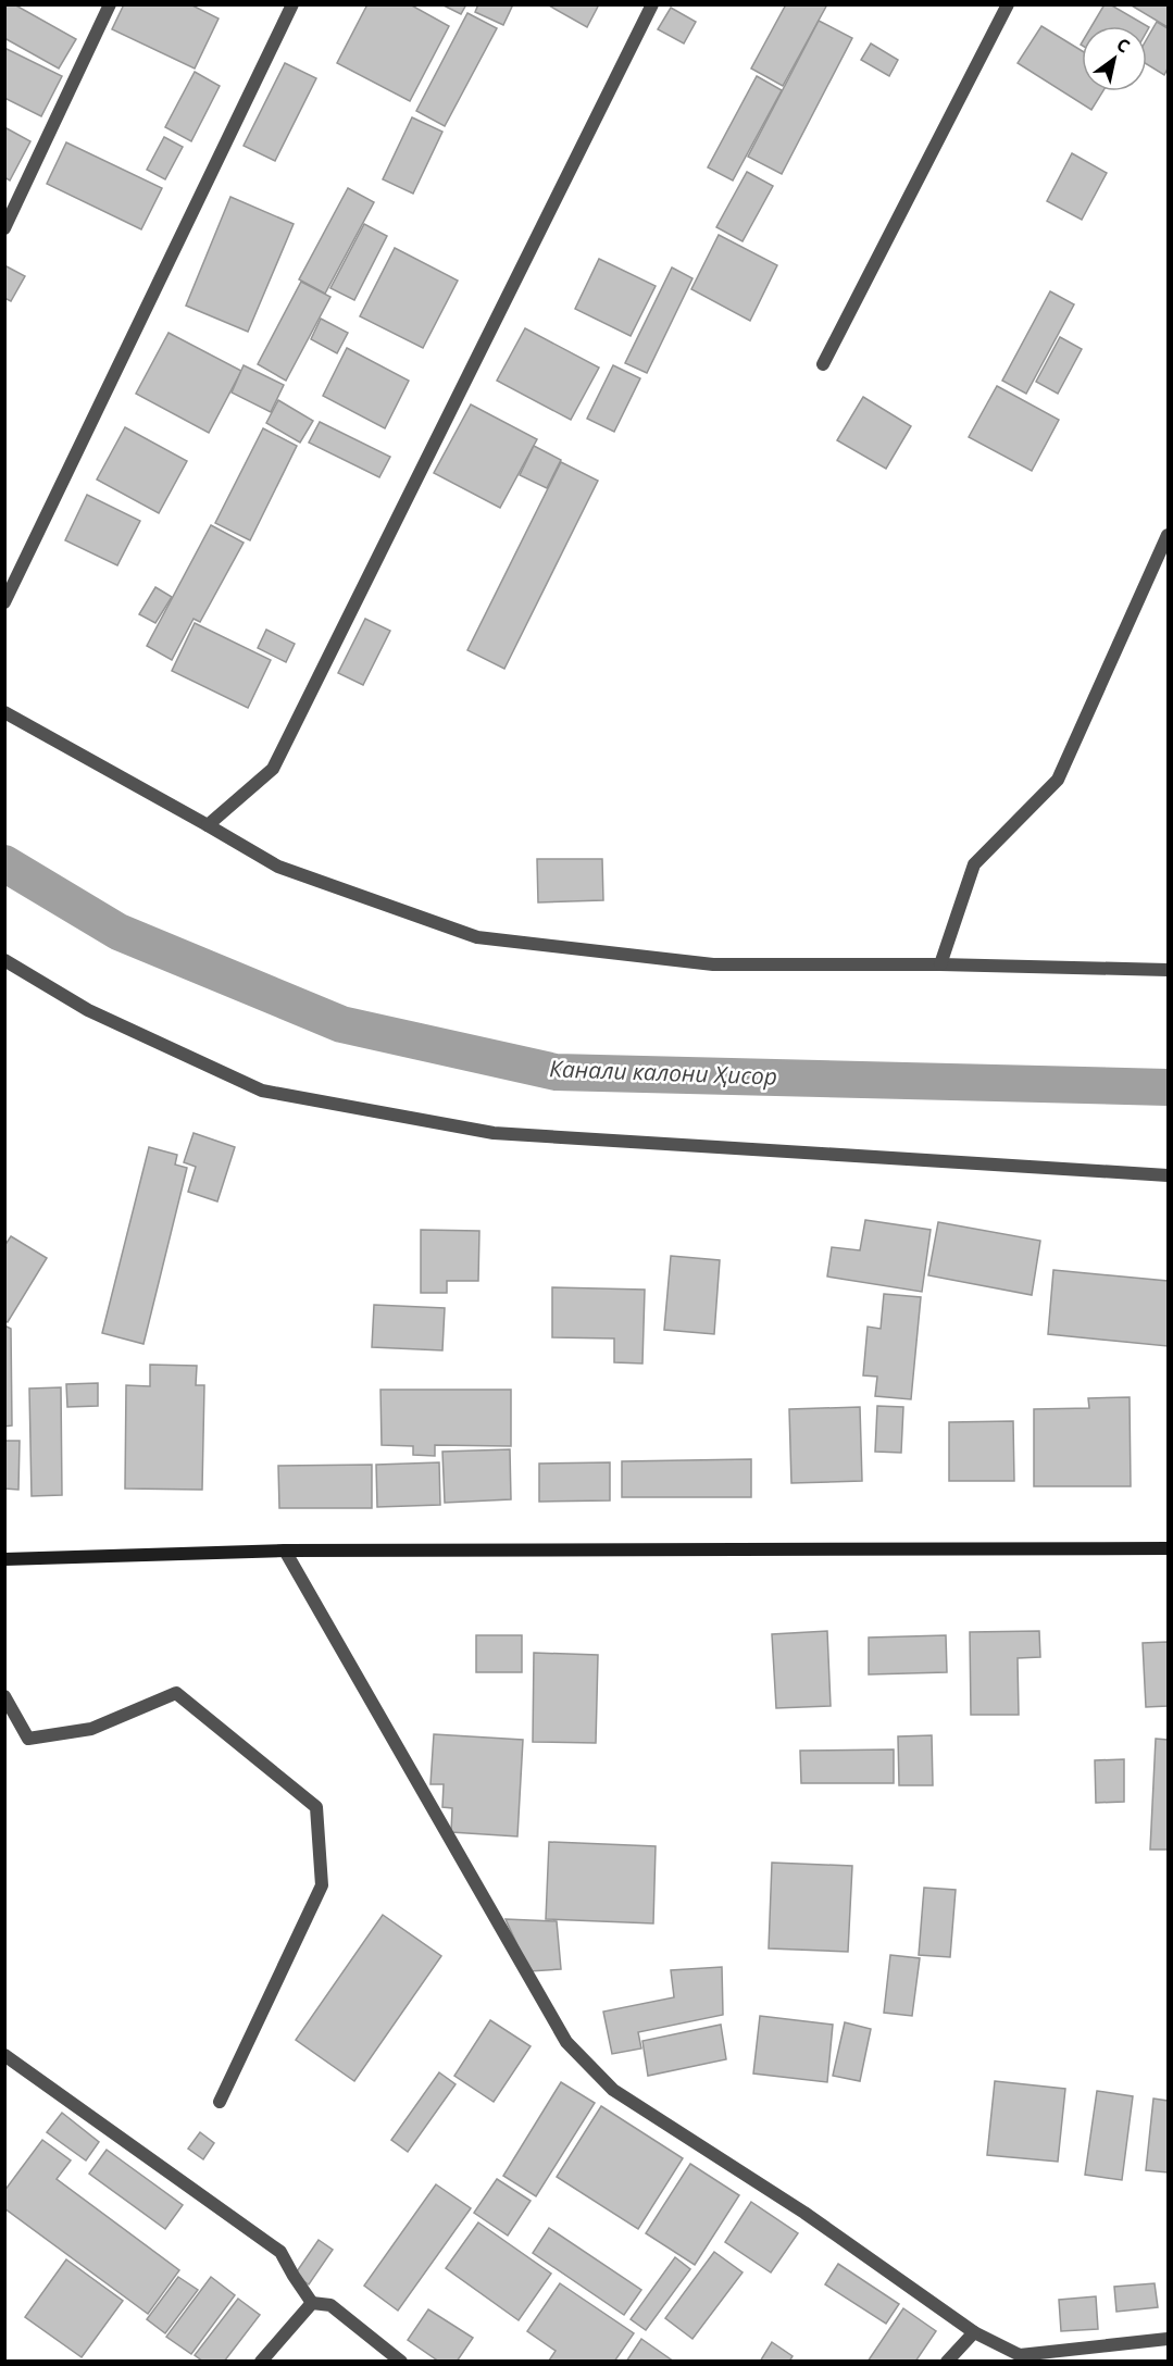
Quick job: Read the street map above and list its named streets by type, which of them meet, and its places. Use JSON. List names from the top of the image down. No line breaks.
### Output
{"water":["Канали калони Ҳисор"],"north":"top right"}
